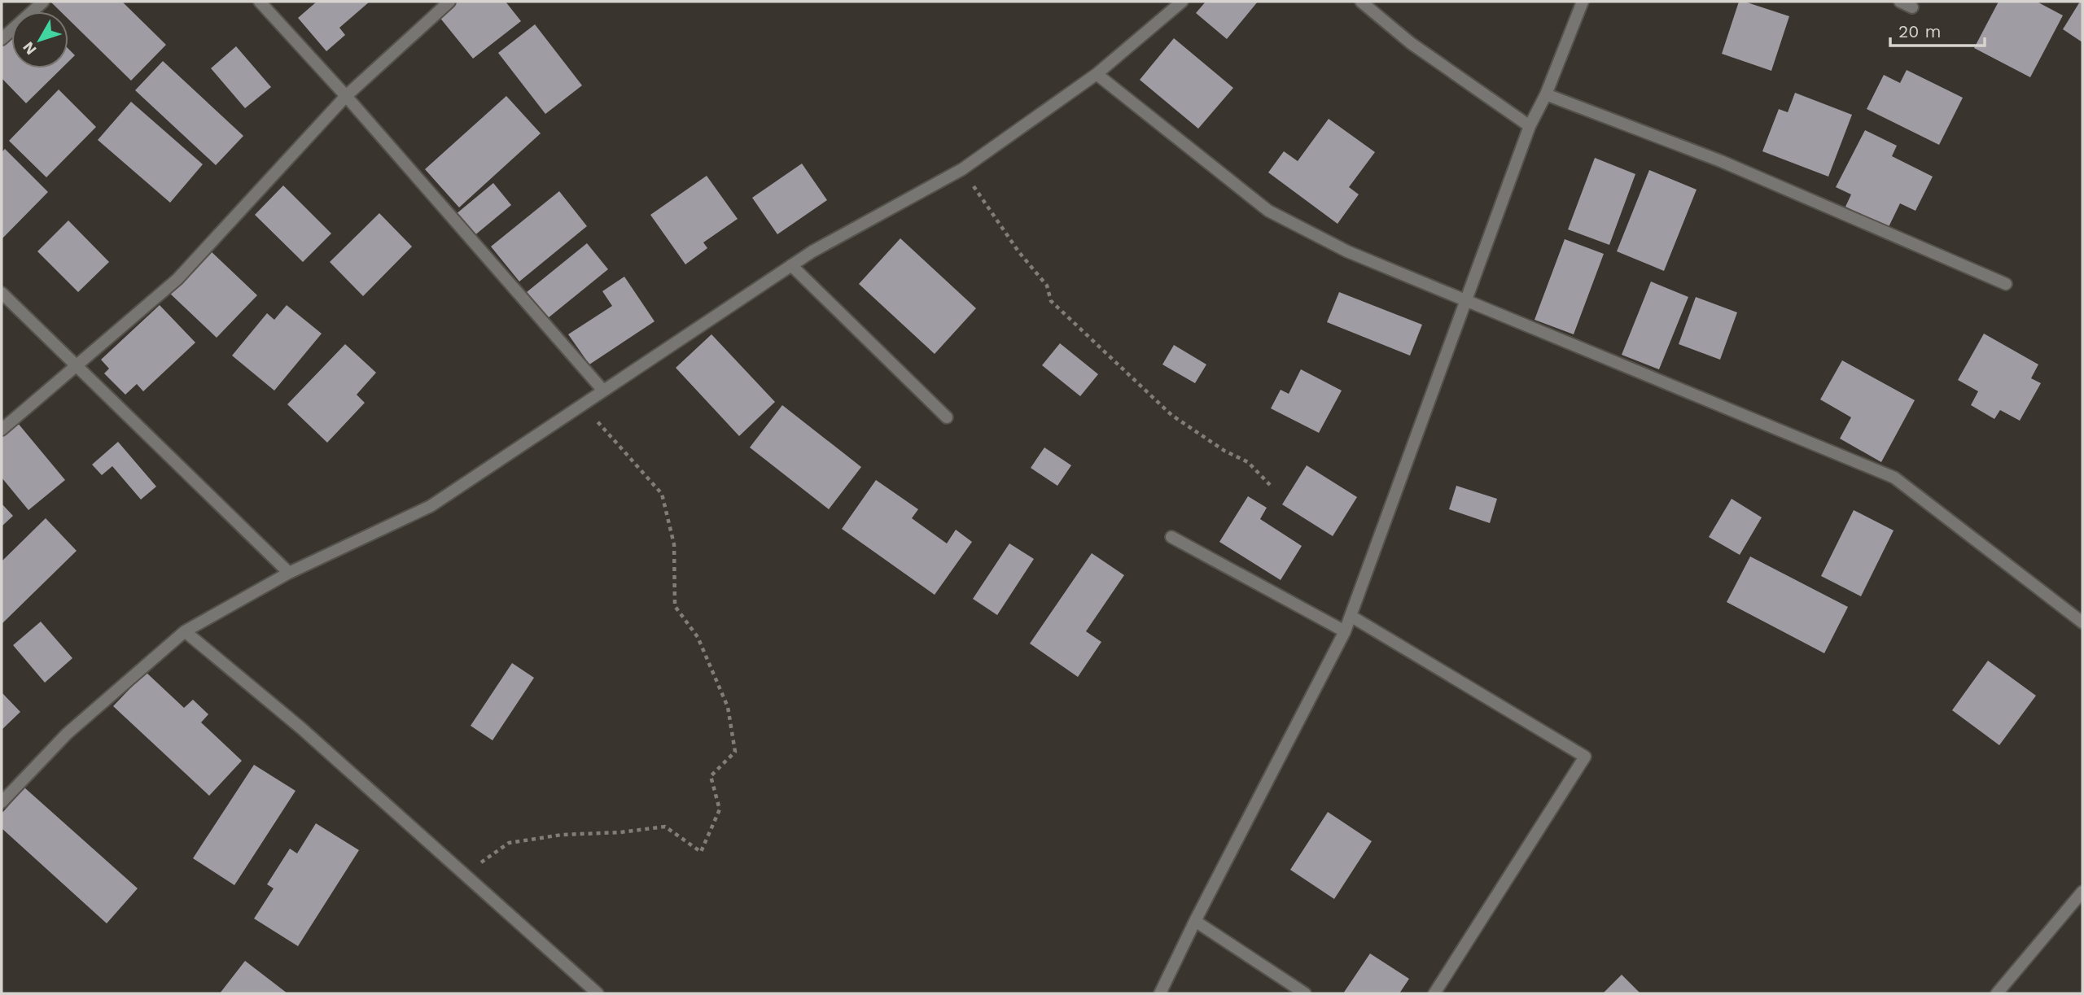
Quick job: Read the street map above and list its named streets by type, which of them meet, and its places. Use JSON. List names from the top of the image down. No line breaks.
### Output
{"scale_bar":"20 m","north":"bottom left"}
